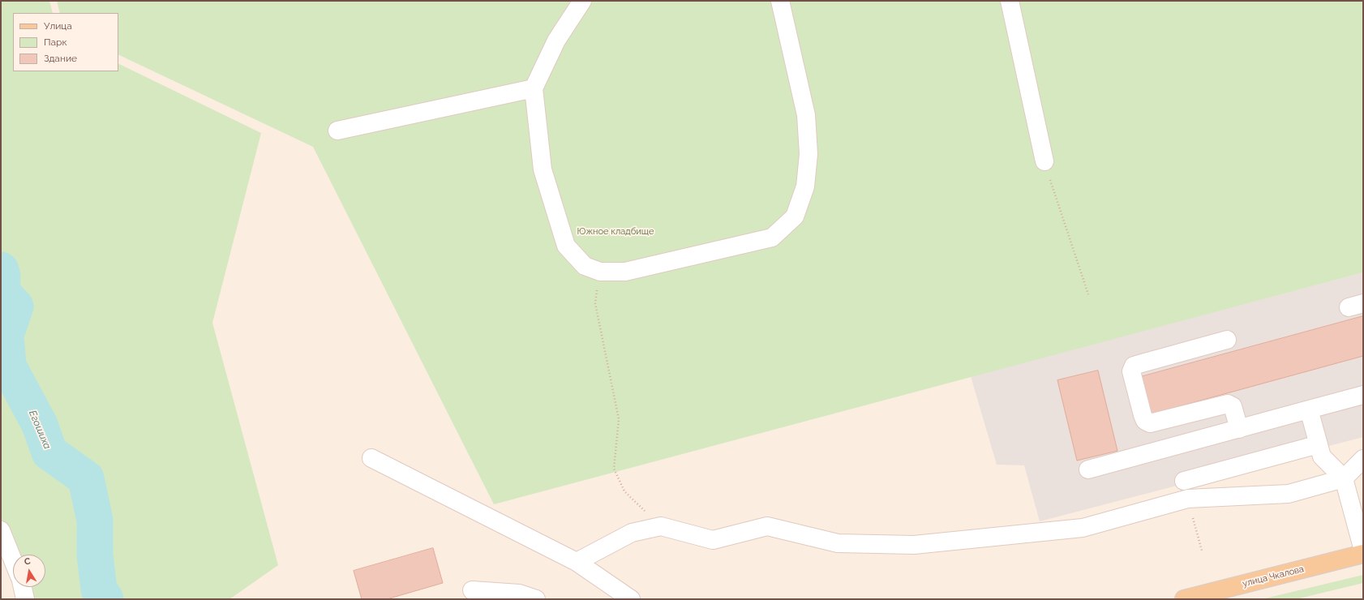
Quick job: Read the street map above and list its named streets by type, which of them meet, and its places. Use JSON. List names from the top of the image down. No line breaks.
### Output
{"streets":{"main road":["улица Чкалова"]},"water":["Егошиха"],"parks":["Южное кладбище"],"legend":["Улица","Парк","Здание"],"north":"top"}
